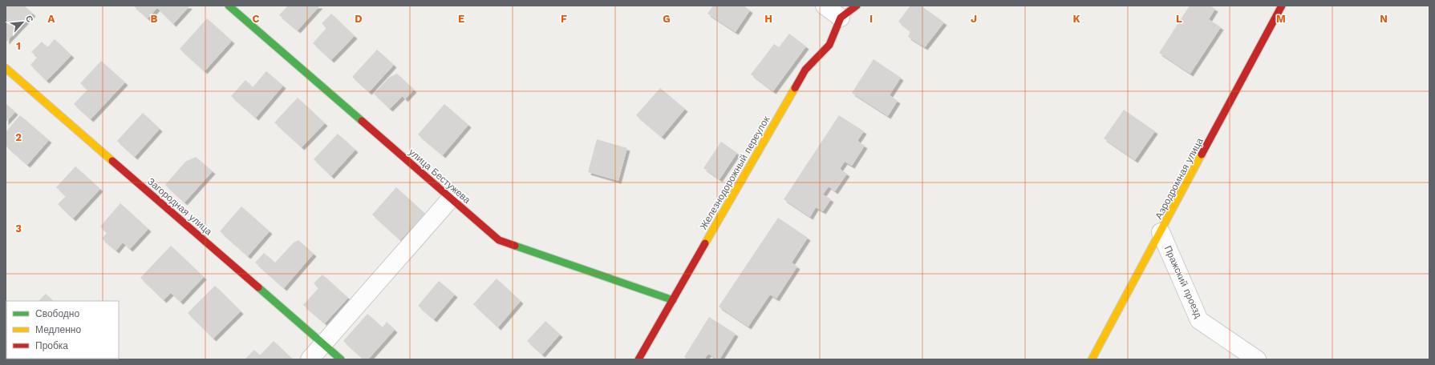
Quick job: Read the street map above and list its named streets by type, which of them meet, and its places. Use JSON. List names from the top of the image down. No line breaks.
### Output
{"streets":{"street":["Железнодорожный переулок","улица Бестужева","Аэродромная улица","Загородная улица","Пражский проезд"]},"crossings":[["Железнодорожный переулок","улица Бестужева"],["Аэродромная улица","Пражский проезд"]],"legend":["Свободно","Медленно","Пробка"],"north":"top right","grid":{"columns":["A","B","C","D","E","F","G","H","I","J","K","L","M","N"],"rows":["1","2","3"]}}
